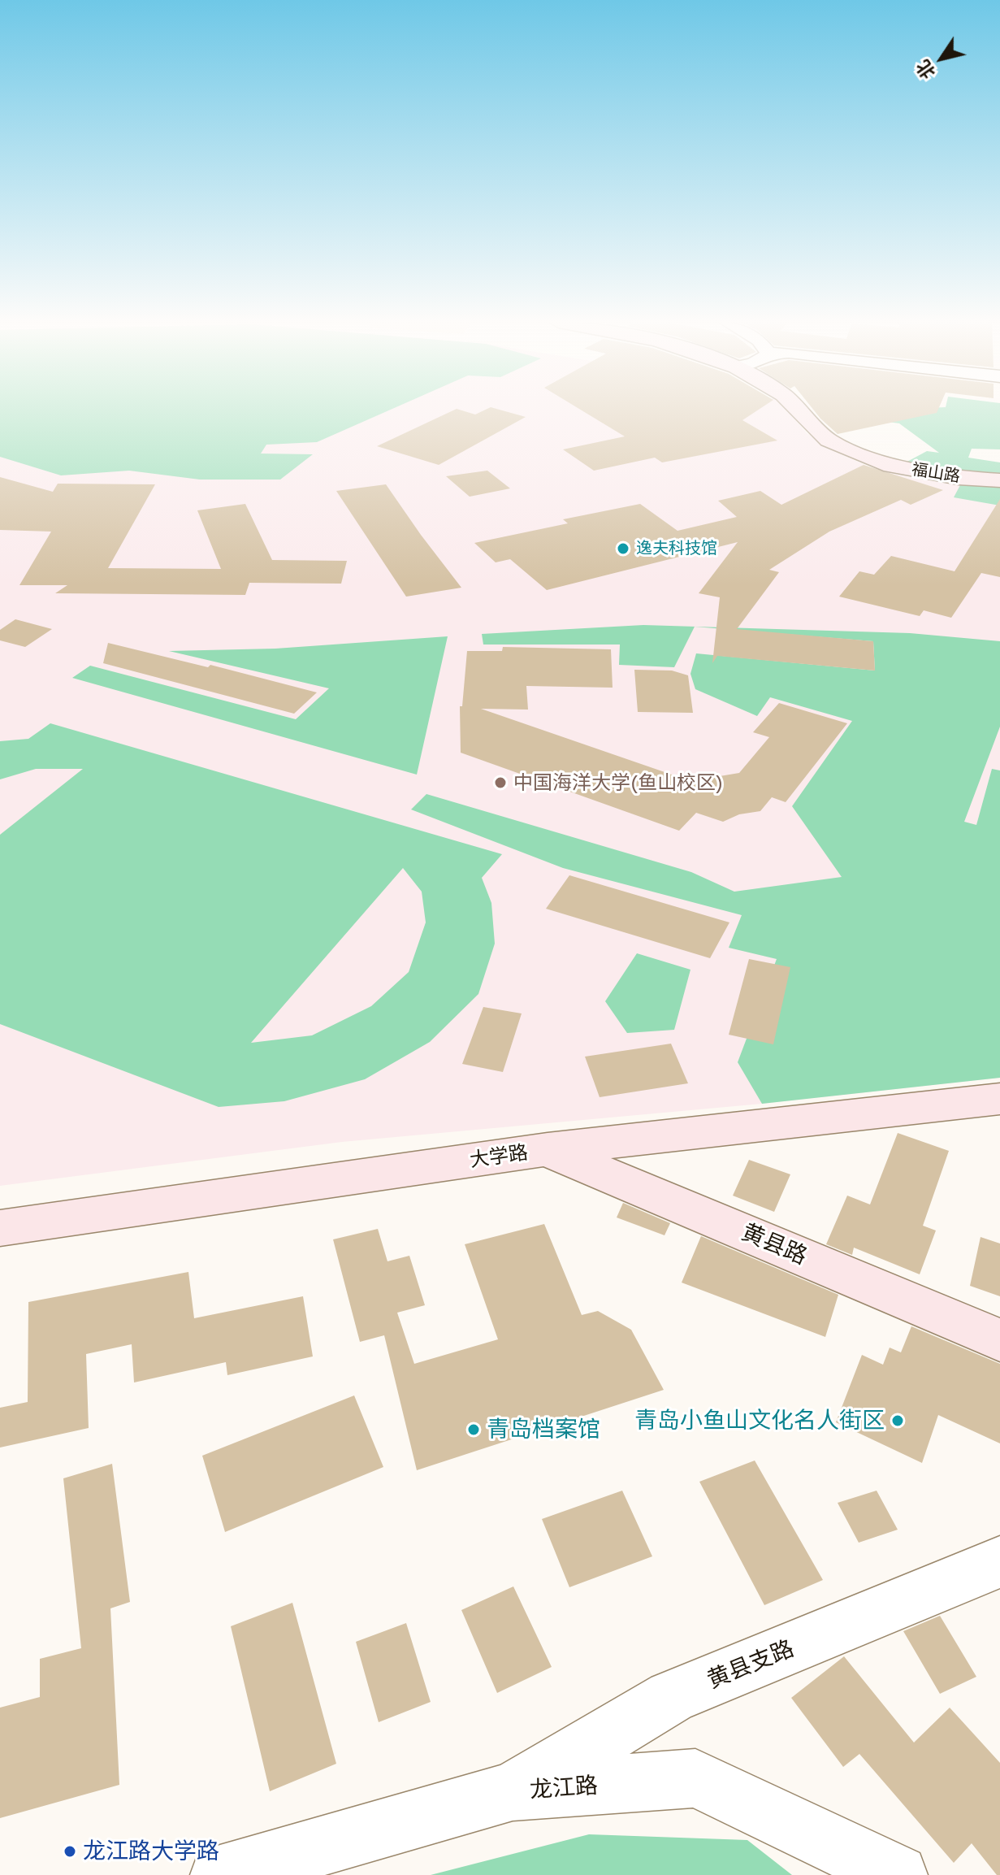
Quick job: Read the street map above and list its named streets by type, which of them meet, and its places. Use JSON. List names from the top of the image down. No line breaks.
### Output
{"streets":{"street":["福山路","大学路","黄县路","黄县支路","龙江路"]},"crossings":[["大学路","黄县路"],["黄县支路","龙江路"]],"places":["逸夫科技馆","中国海洋大学(鱼山校区)","青岛小鱼山文化名人街区","青岛档案馆","龙江路大学路"],"north":"bottom left"}
